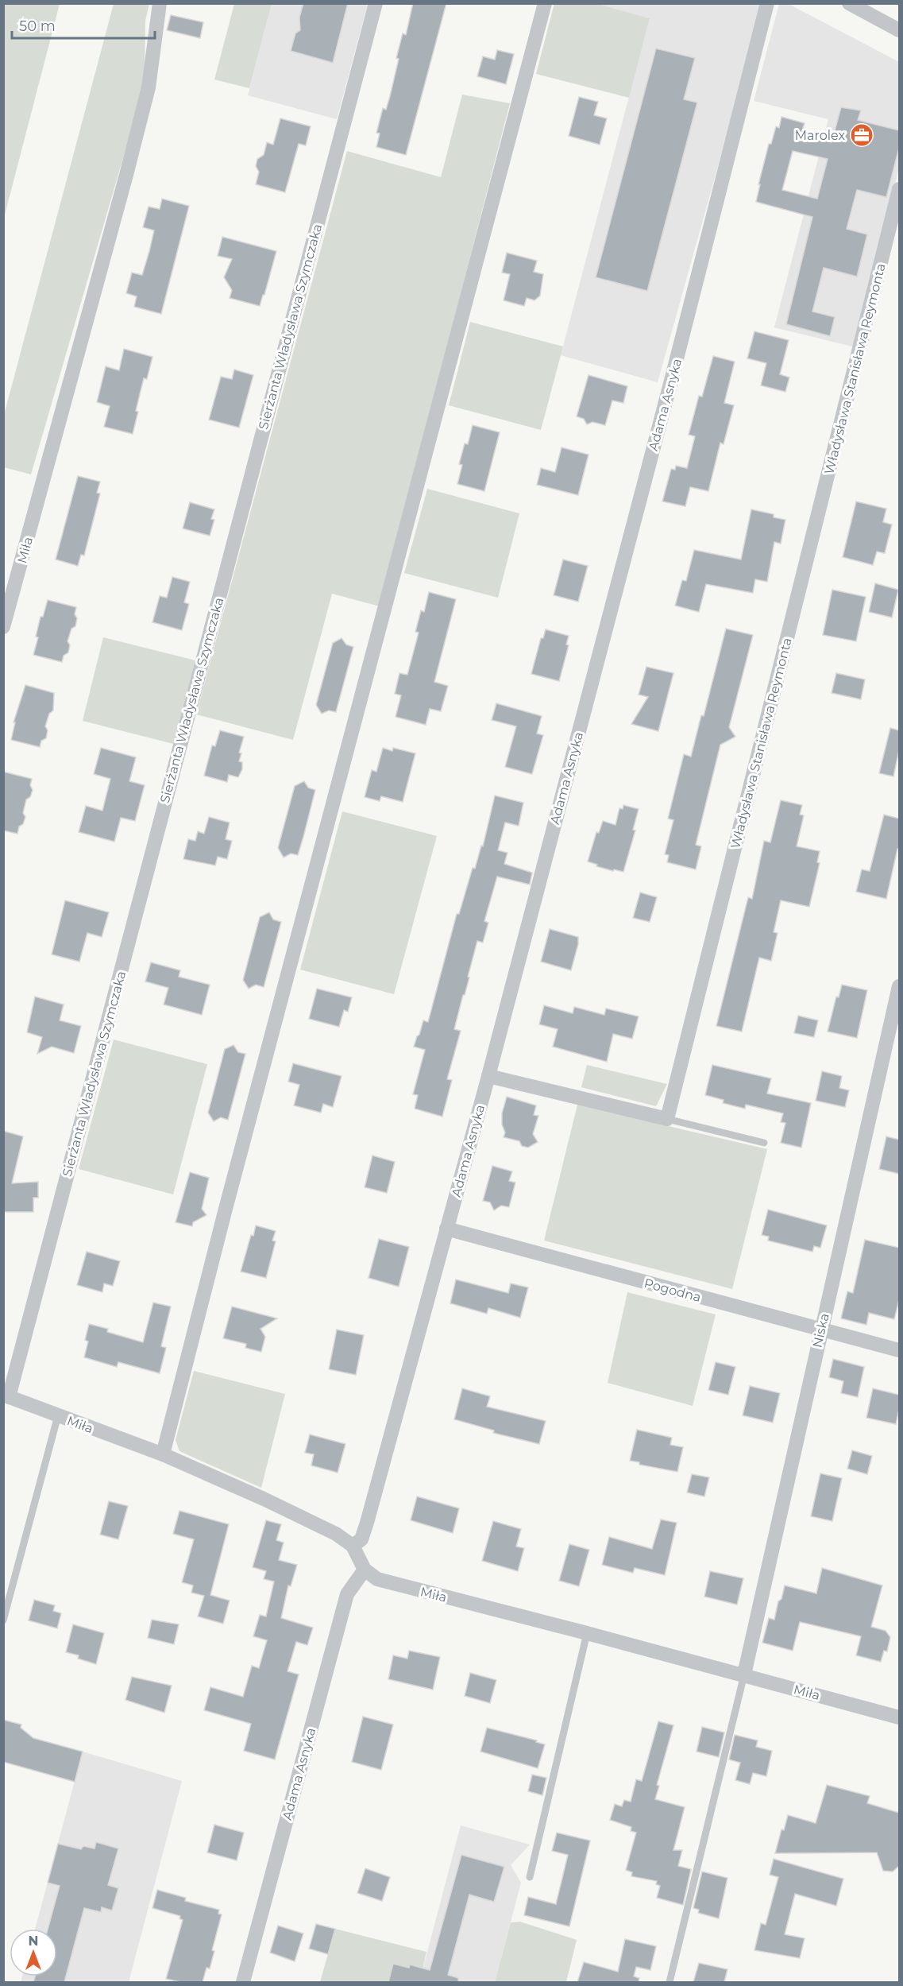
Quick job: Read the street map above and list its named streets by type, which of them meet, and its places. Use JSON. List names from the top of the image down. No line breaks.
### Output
{"streets":{"street":["Sierżanta Władysława Szymczaka","Władysława Stanisława Reymonta","Adama Asnyka","Miła","Pogodna","Niska"]},"crossings":[["Sierżanta Władysława Szymczaka","Miła"],["Adama Asnyka","Miła"],["Adama Asnyka","Pogodna"],["Miła","Niska"],["Pogodna","Niska"]],"places":{"office":["Marolex"]},"scale_bar":"50 m","north":"top"}
